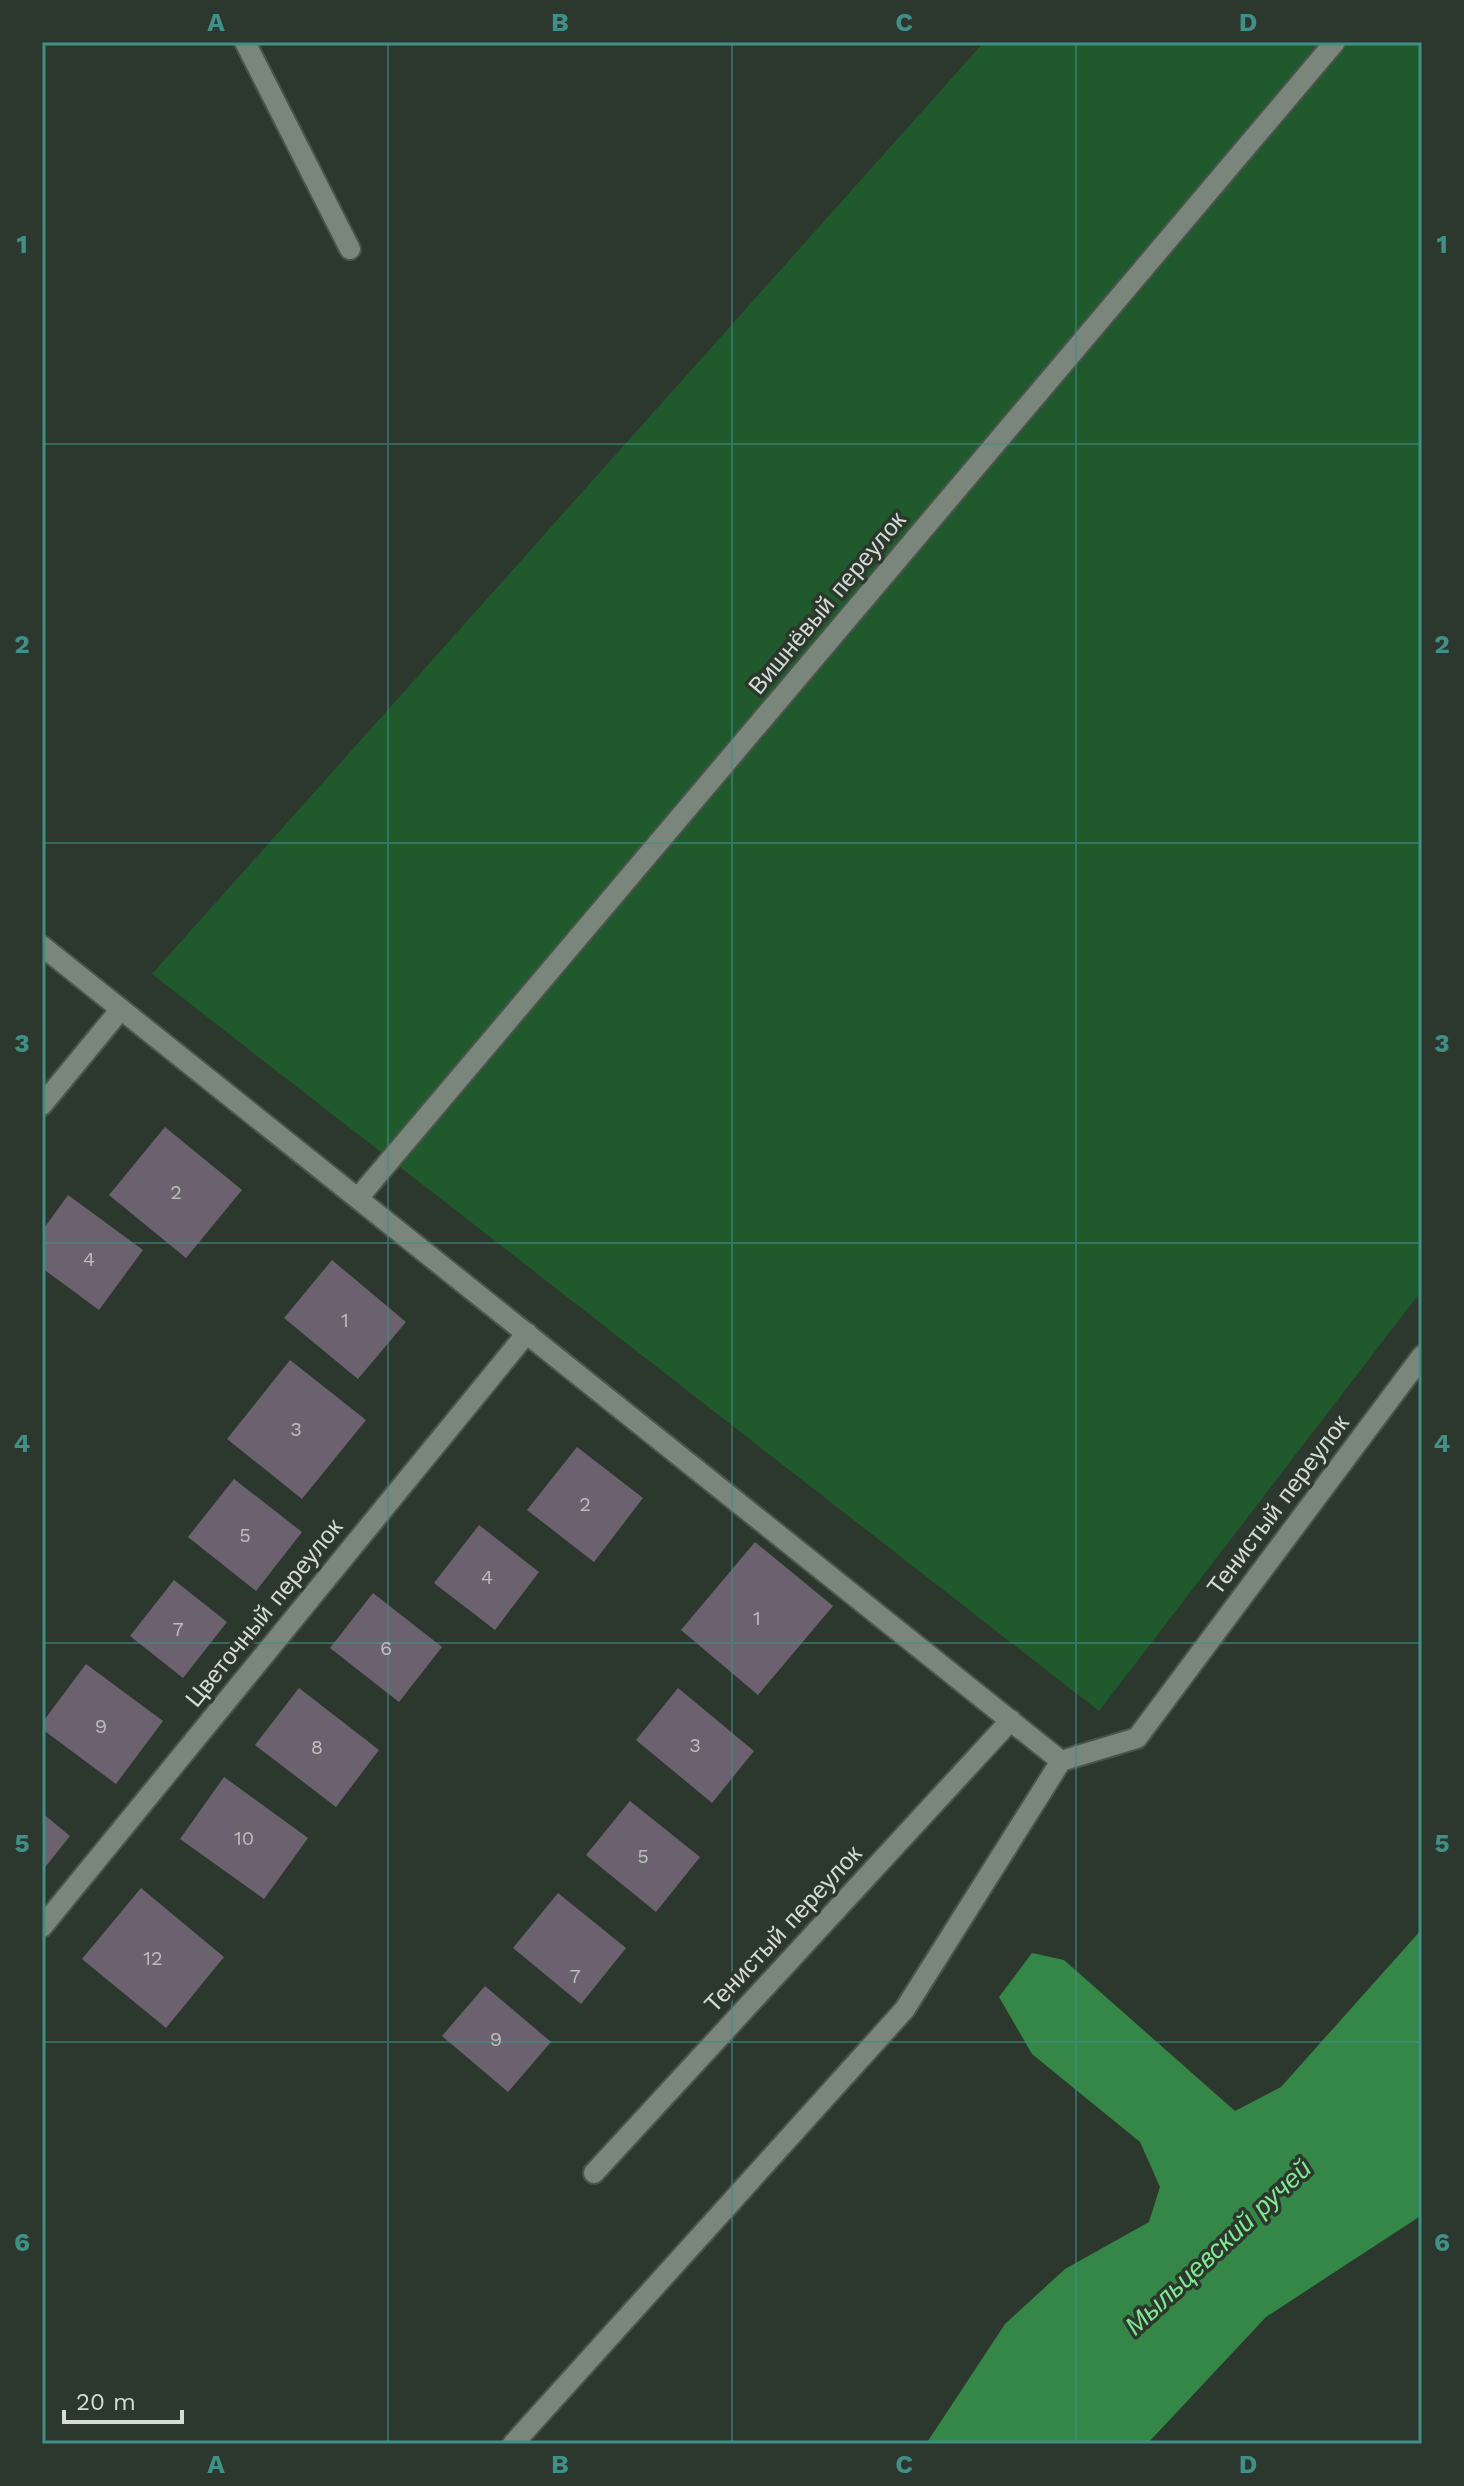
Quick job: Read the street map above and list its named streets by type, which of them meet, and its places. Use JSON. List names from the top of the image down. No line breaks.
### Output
{"streets":{"street":["Вишнёвый переулок","Тенистый переулок","Цветочный переулок"]},"water":["Мыльцевский ручей"],"house_numbers":["2","4","1","3","2","5","4","1","7","6","9","3","8","10","5","12","7","9"],"scale_bar":"20 m","grid":{"columns":["A","B","C","D"],"rows":["1","2","3","4","5","6"]}}
